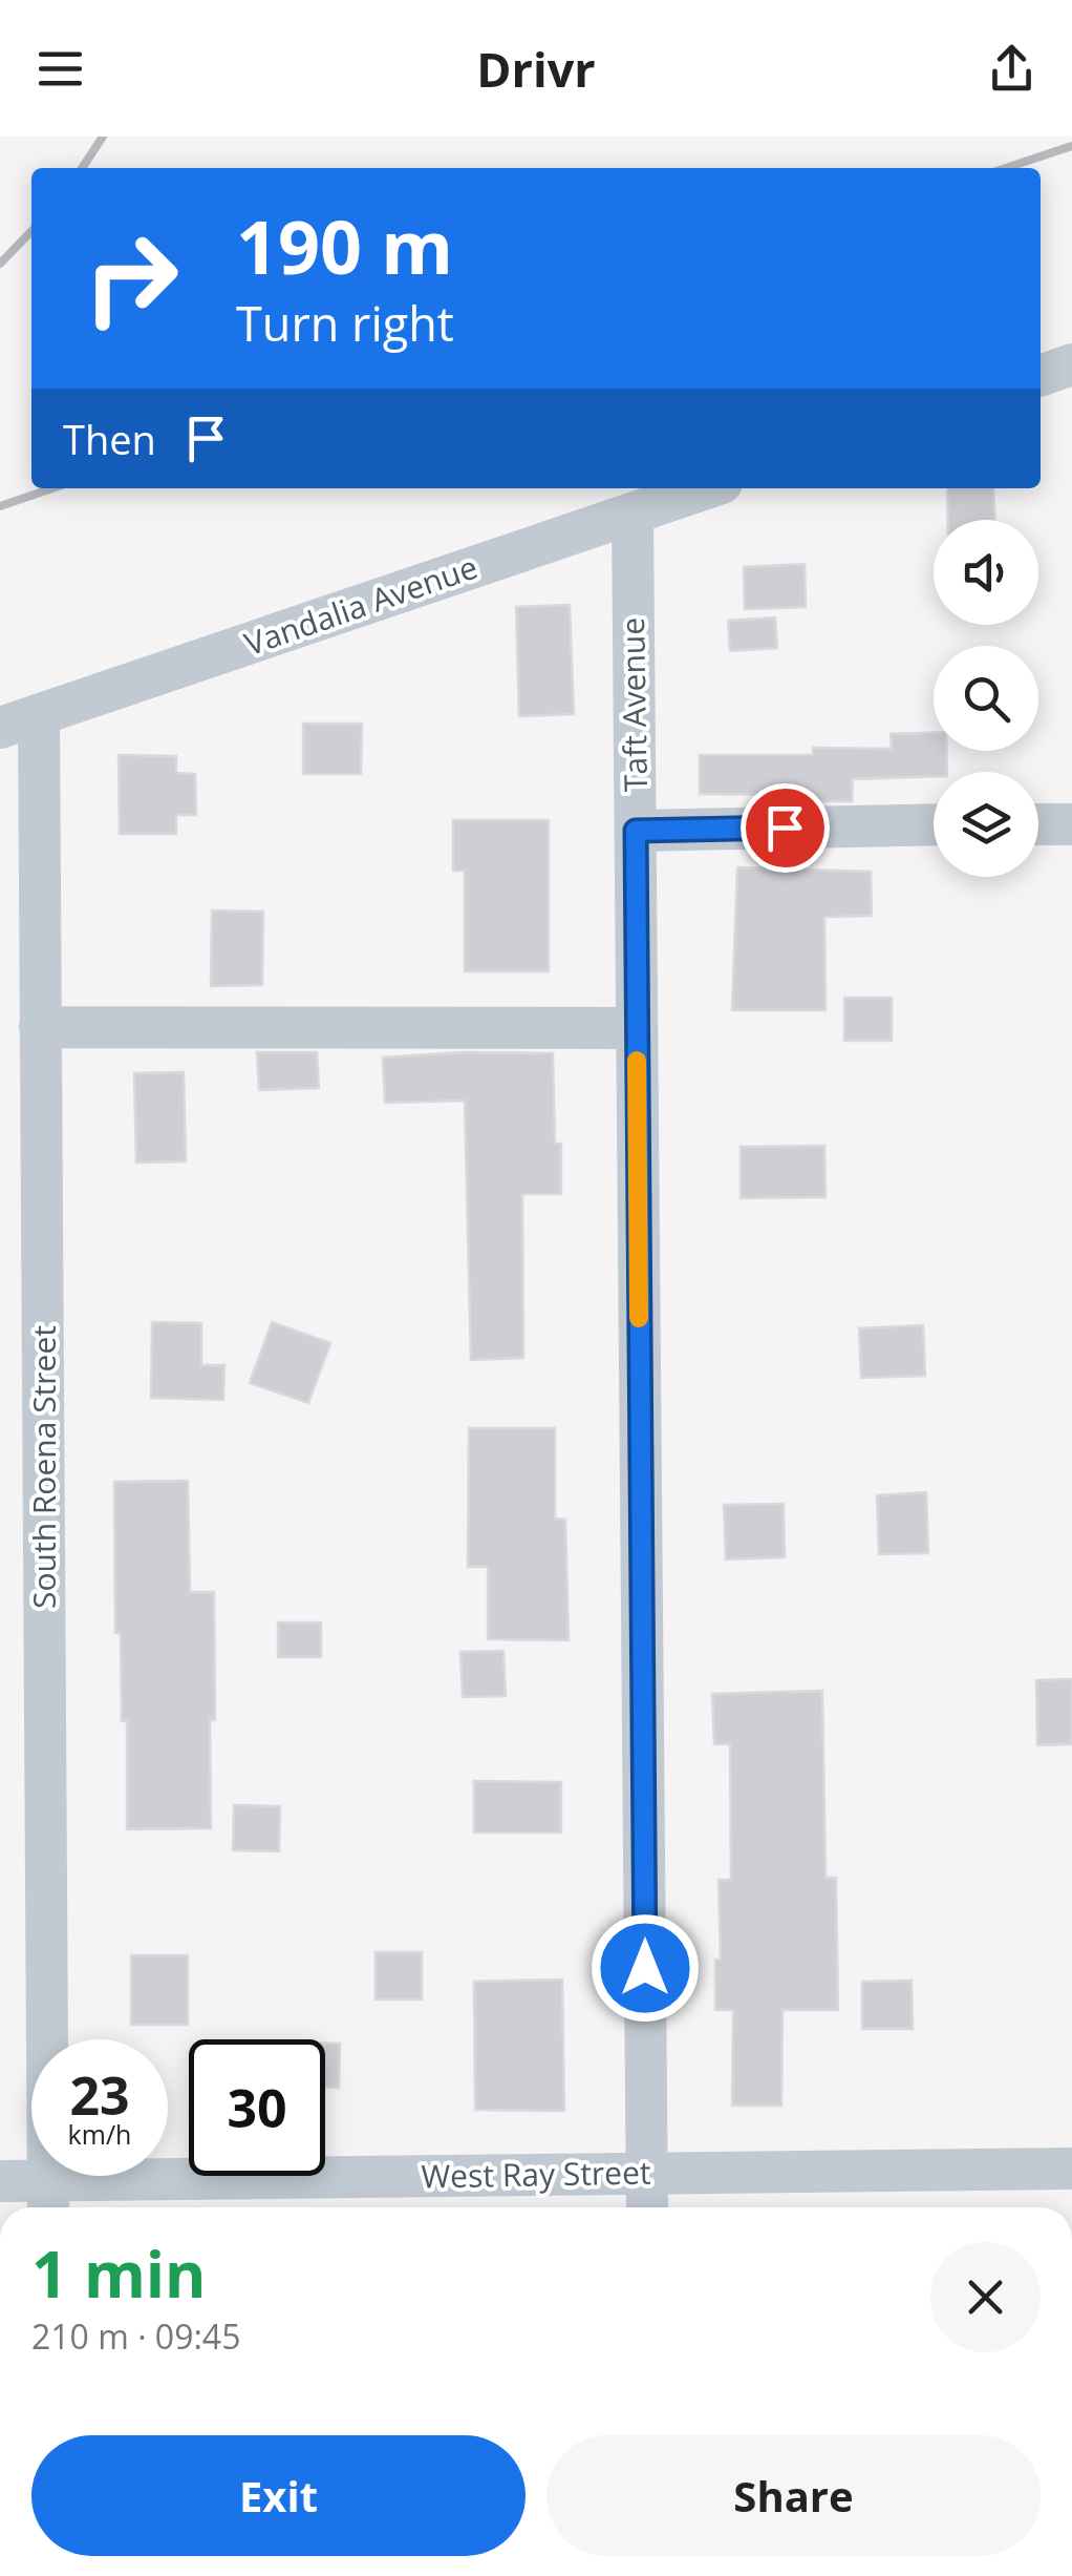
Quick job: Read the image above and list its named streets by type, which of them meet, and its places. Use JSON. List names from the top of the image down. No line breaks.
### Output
{"streets":{"street":["Vandalia Avenue","Taft Avenue","South Roena Street","West Ray Street"]},"crossings":[["Vandalia Avenue","Taft Avenue"],["Vandalia Avenue","South Roena Street"],["Taft Avenue","West Ray Street"],["South Roena Street","West Ray Street"]],"page":{"header":"Drivr","turn":["190 m","Turn right"],"then":"Then","speed":"23 km/h","limit":"30","heading":["1 min","210 m · 09:45"],"buttons":["Exit","Share"]}}
